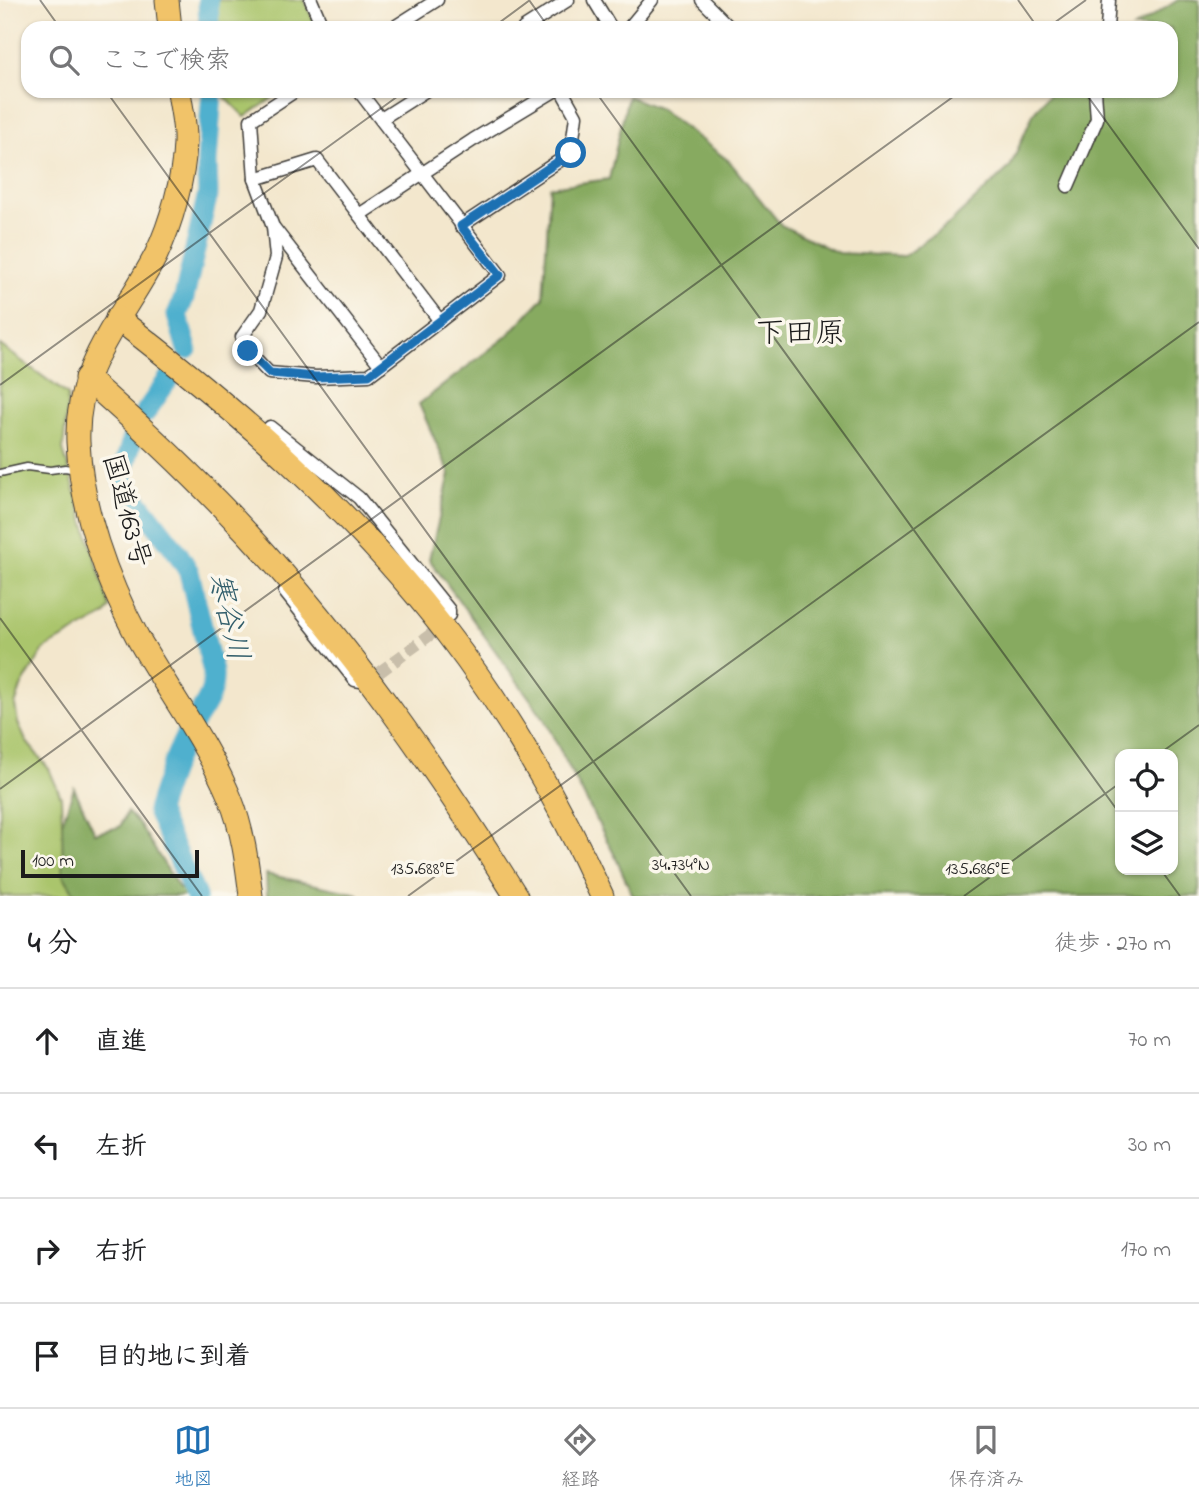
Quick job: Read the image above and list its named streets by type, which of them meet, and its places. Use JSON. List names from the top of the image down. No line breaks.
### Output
{"streets":{"highway":["国道163号"]},"districts":["下田原"],"water":["寒谷川"],"scale_bar":"100 m","page":{"search":"ここで検索","scale":"100 m","heading":["4 分","徒歩 · 270 m"],"list":[["直進","70 m"],["左折","30 m"],["右折","170 m"],"目的地に到着"],"nav":["地図","経路","保存済み"]},"coordinates":["34.734°N","135.688°E","135.686°E"]}
